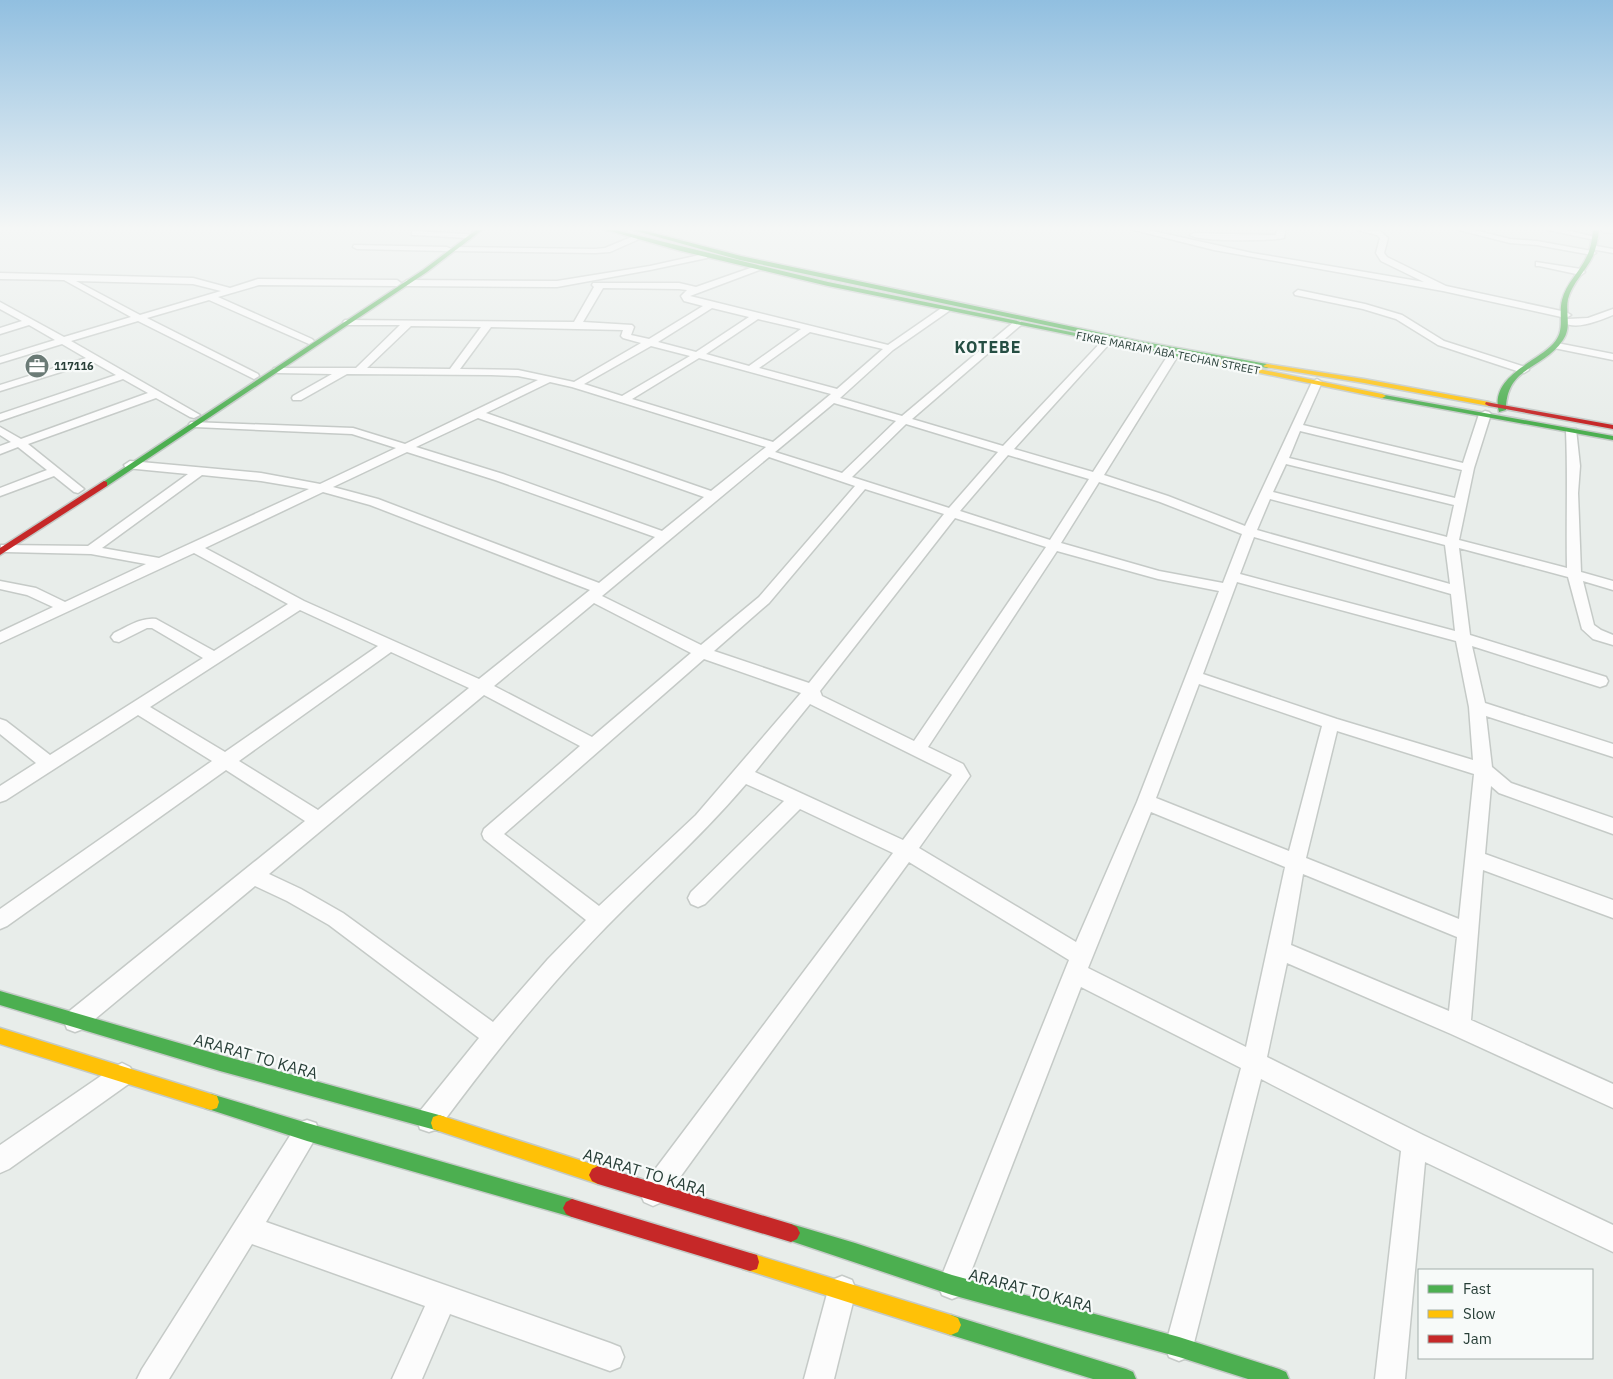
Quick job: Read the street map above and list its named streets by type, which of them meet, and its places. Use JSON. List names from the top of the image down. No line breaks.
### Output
{"streets":{"main road":["FIKRE MARIAM ABA TECHAN STREET","ARARAT TO KARA"]},"districts":["KOTEBE"],"places":{"office":["117116"]},"legend":["Fast","Slow","Jam"]}
